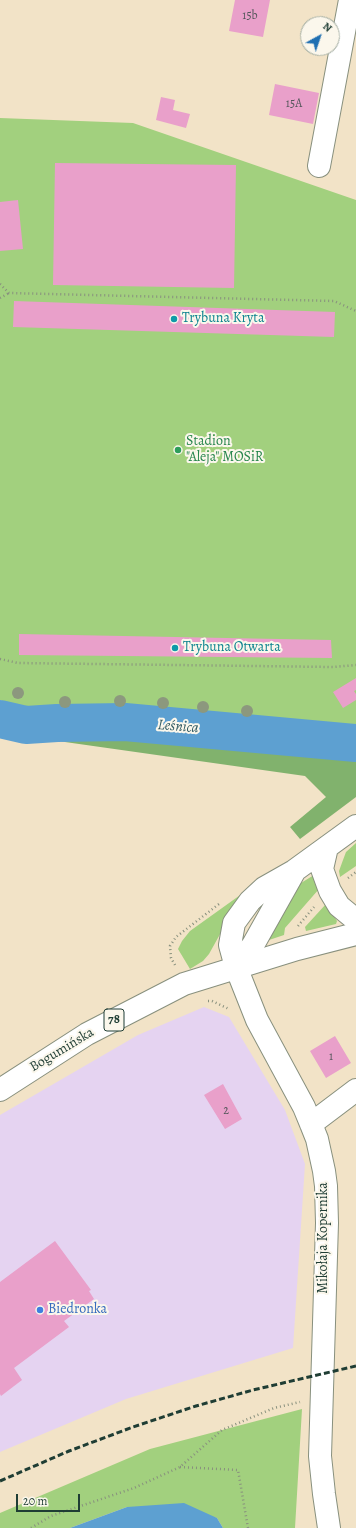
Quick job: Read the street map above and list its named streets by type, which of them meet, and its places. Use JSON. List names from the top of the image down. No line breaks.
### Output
{"streets":{"street":["78","Bogumińska","Mikołaja Kopernika"]},"crossings":[["78","Bogumińska"],["78","Mikołaja Kopernika"],["Bogumińska","Mikołaja Kopernika"]],"water":["Leśnica"],"places":["Trybuna Kryta","Stadion \"Aleja\" MOSiR","Trybuna Otwarta","Biedronka"],"house_numbers":["15b","15A","1","2"],"scale_bar":"20 m","north":"top right"}
